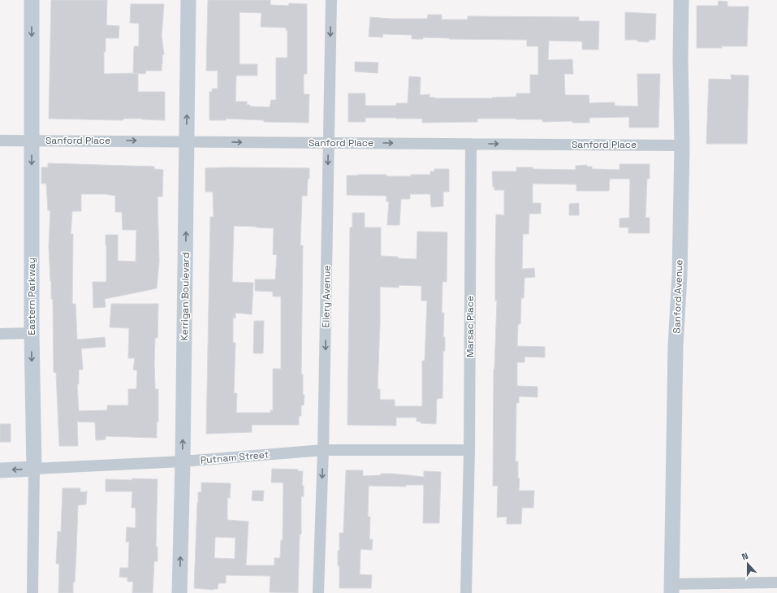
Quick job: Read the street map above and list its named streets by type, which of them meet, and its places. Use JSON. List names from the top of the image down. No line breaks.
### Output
{"streets":{"street":["Sanford Place","Eastern Parkway","Kerrigan Boulevard","Ellery Avenue","Sanford Avenue","Marsac Place","Putnam Street"]},"crossings":[["Sanford Place","Eastern Parkway"],["Sanford Place","Kerrigan Boulevard"],["Sanford Place","Ellery Avenue"],["Sanford Place","Sanford Avenue"],["Sanford Place","Marsac Place"],["Eastern Parkway","Putnam Street"],["Kerrigan Boulevard","Putnam Street"],["Ellery Avenue","Putnam Street"],["Marsac Place","Putnam Street"]],"one_way":["Sanford Place","Eastern Parkway","Kerrigan Boulevard","Ellery Avenue"],"north":"top"}
